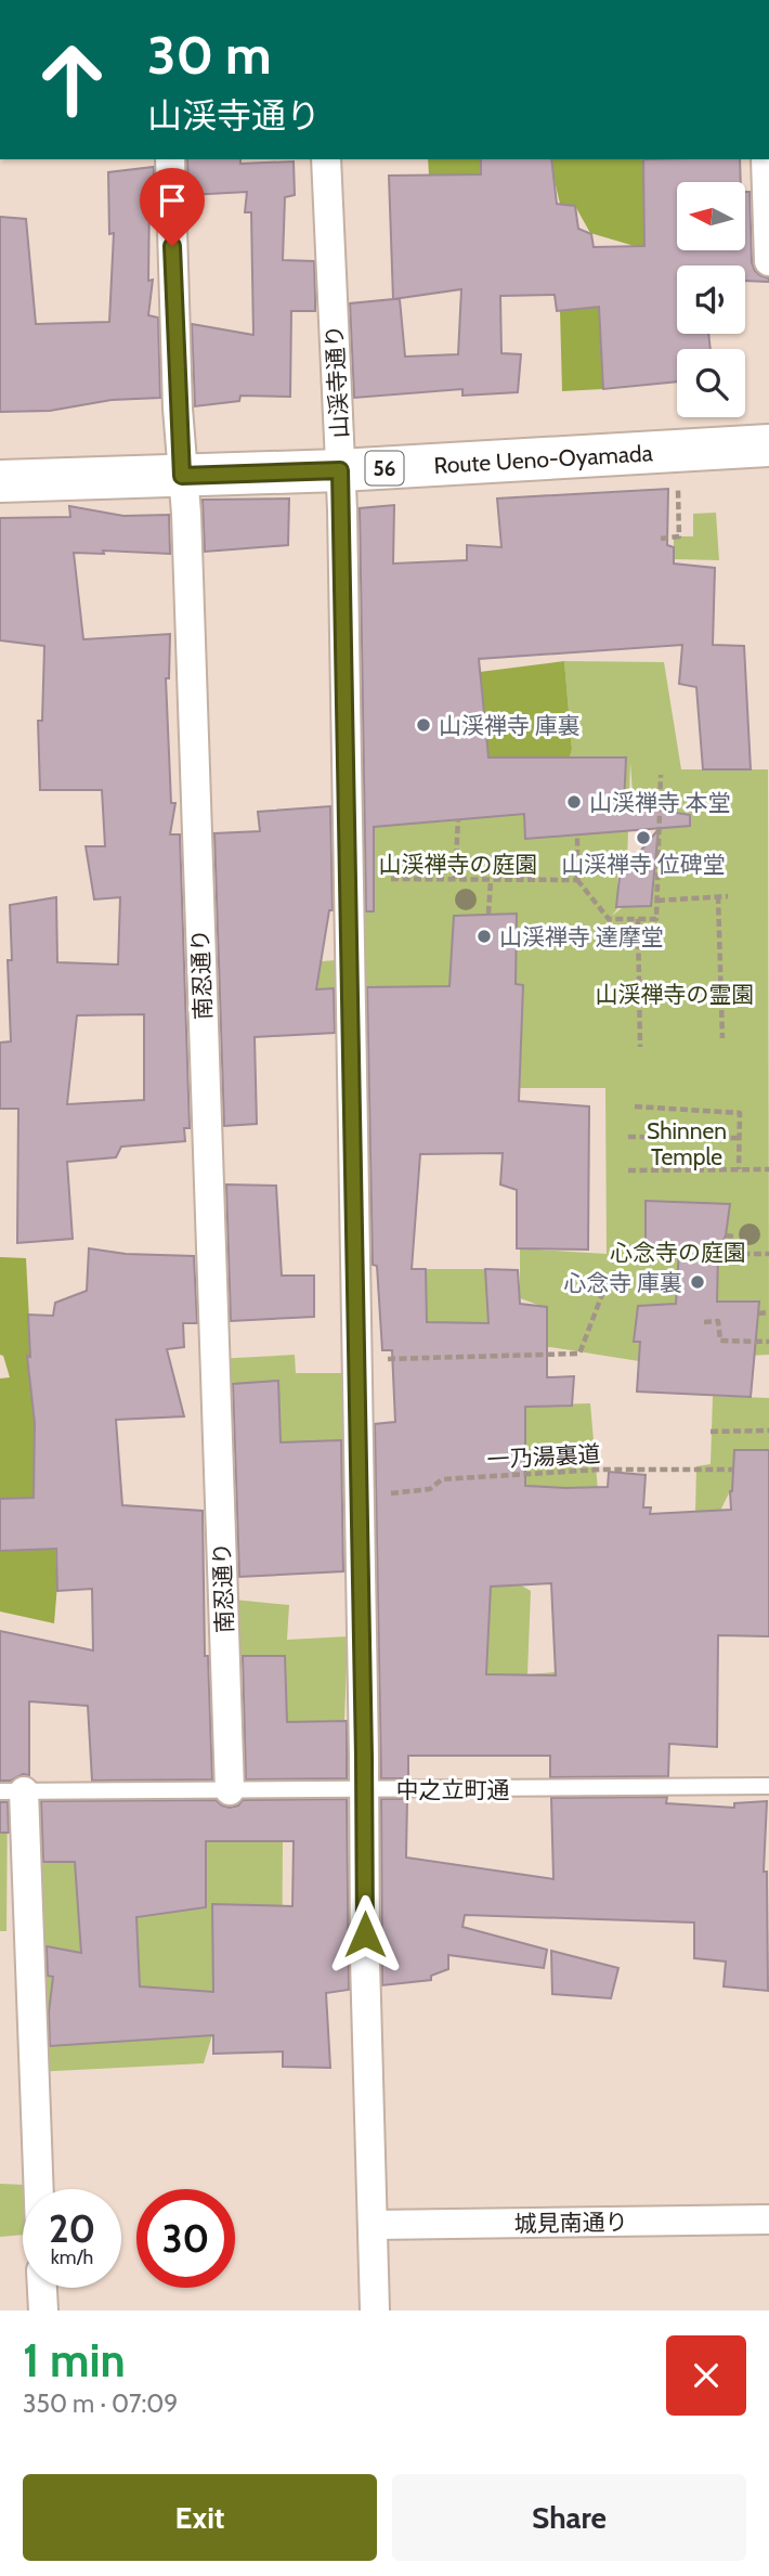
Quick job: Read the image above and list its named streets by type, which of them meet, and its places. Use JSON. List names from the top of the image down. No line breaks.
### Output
{"streets":{"main road":["Route Ueno-Oyamada","56"],"street":["山渓寺通り","南忍通り","城見南通り"],"lane":["中之立町通"],"path":["一乃湯裏道"]},"crossings":[["山渓寺通り","Route Ueno-Oyamada"],["山渓寺通り","一乃湯裏道"],["山渓寺通り","中之立町通"],["山渓寺通り","城見南通り"],["Route Ueno-Oyamada","南忍通り"],["南忍通り","中之立町通"]],"parks":["山渓禅寺の庭園","山渓禅寺の霊園","Shinnen Temple","心念寺の庭園"],"places":["山渓禅寺 庫裏","山渓禅寺 本堂","山渓禅寺 位碑堂","山渓禅寺 達摩堂","心念寺 庫裏"],"north":"left","page":{"turn":["30 m","山渓寺通り"],"speed":"20 km/h","limit":"30","heading":["1 min","350 m · 07:09"],"buttons":["Exit","Share"]}}
